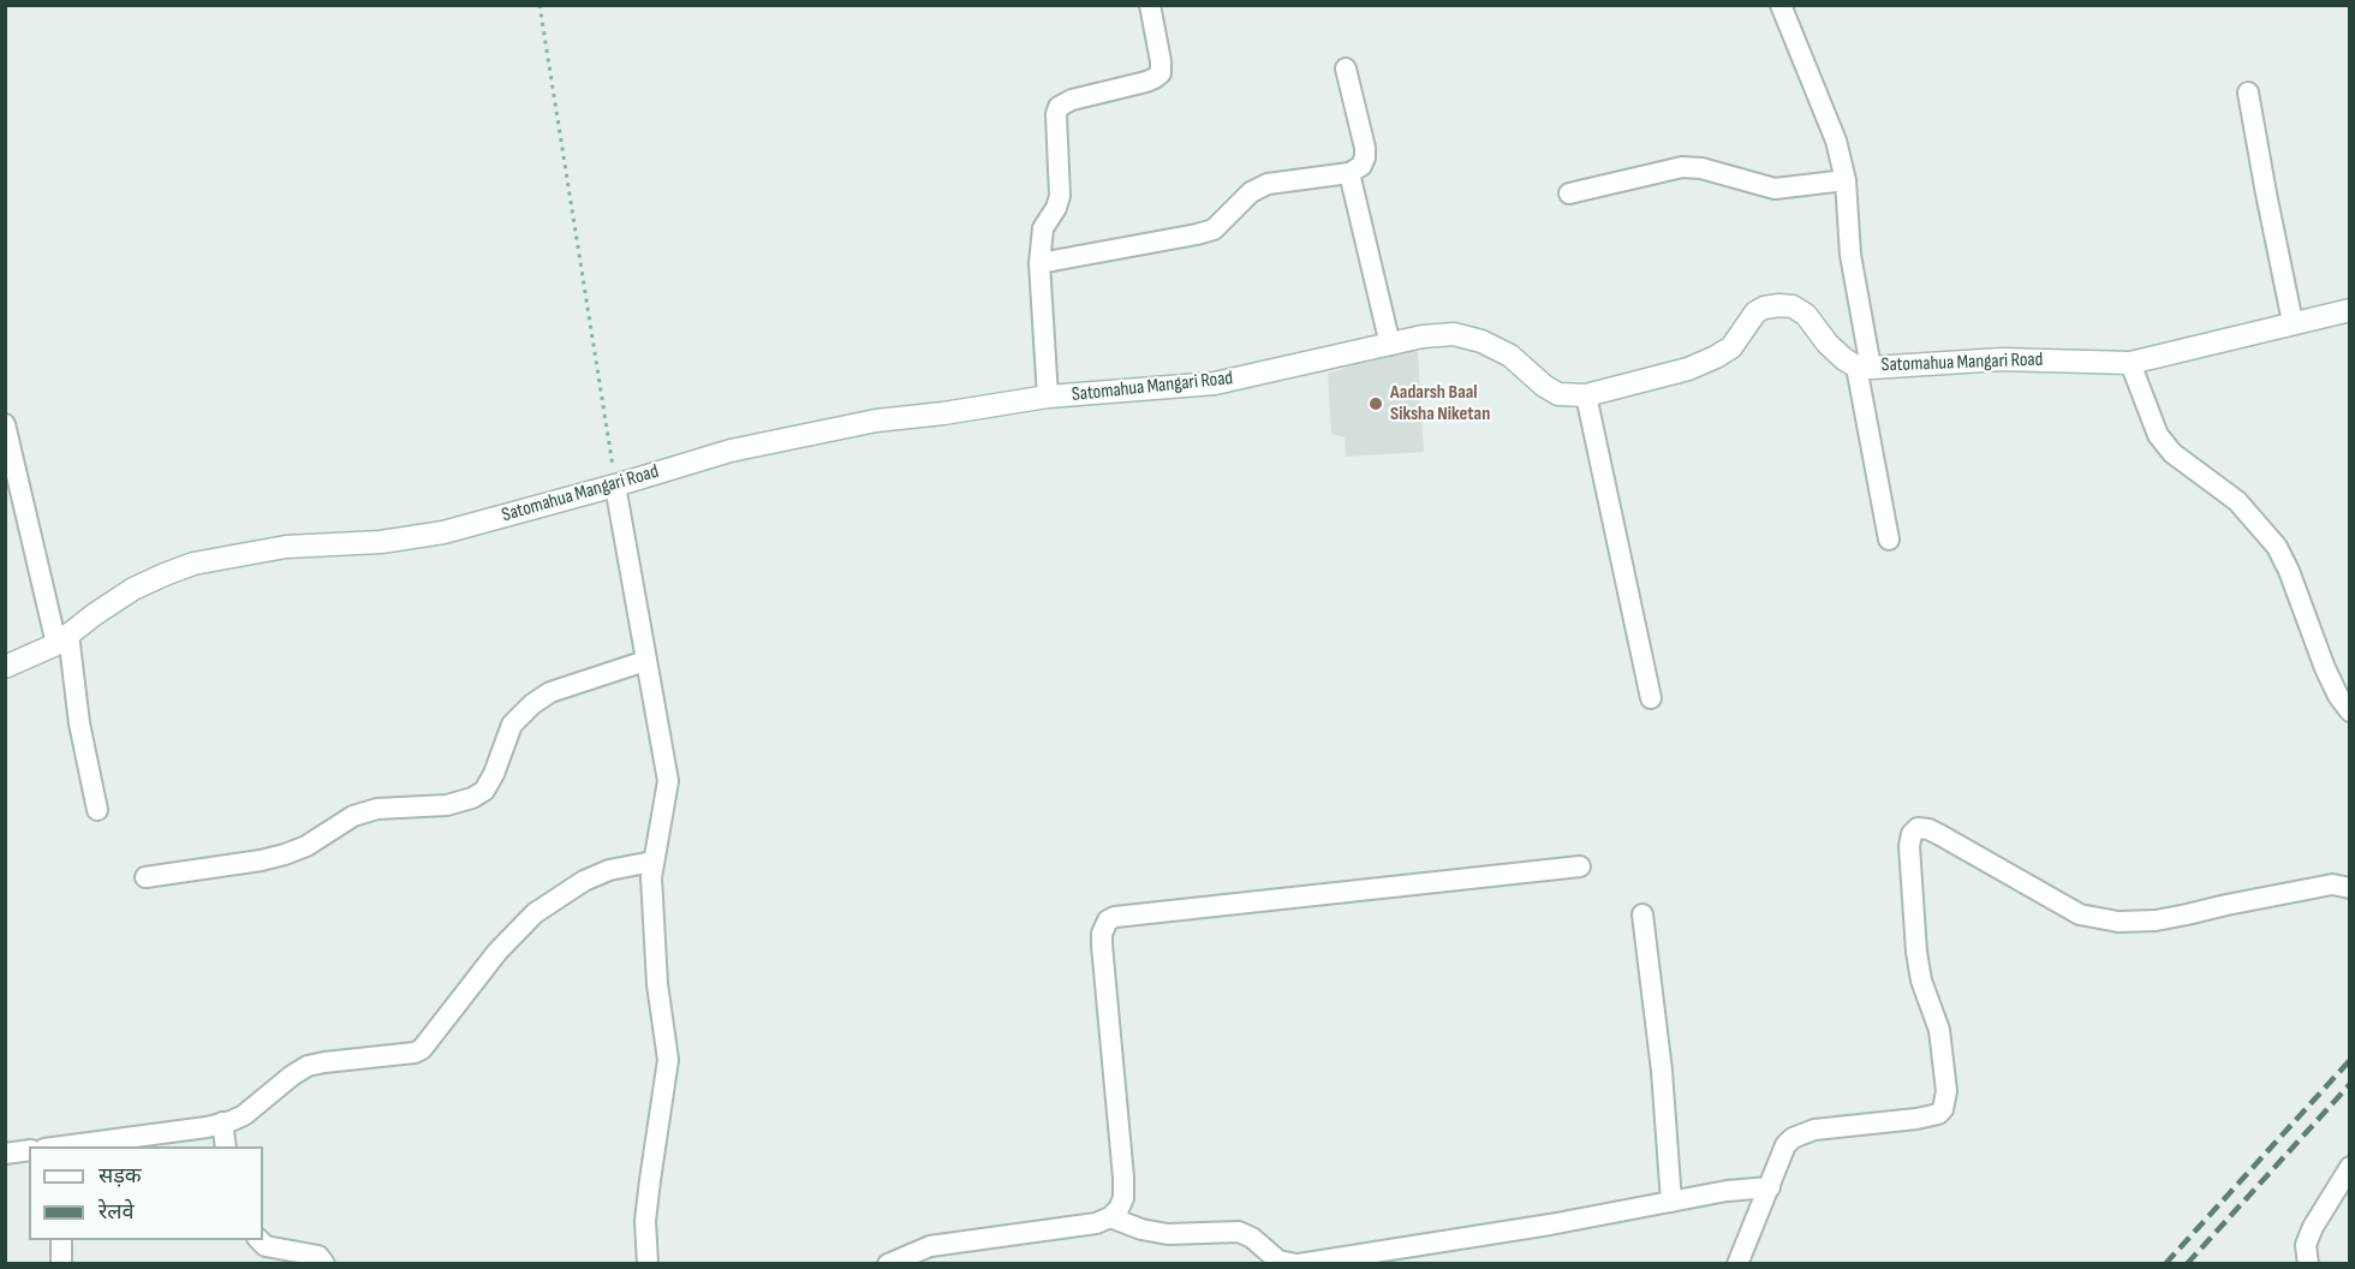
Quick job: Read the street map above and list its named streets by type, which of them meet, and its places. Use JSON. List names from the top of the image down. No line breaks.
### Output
{"streets":{"street":["Satomahua Mangari Road"]},"places":["Aadarsh Baal Siksha Niketan"],"legend":["सड़क","रेलवे"]}
